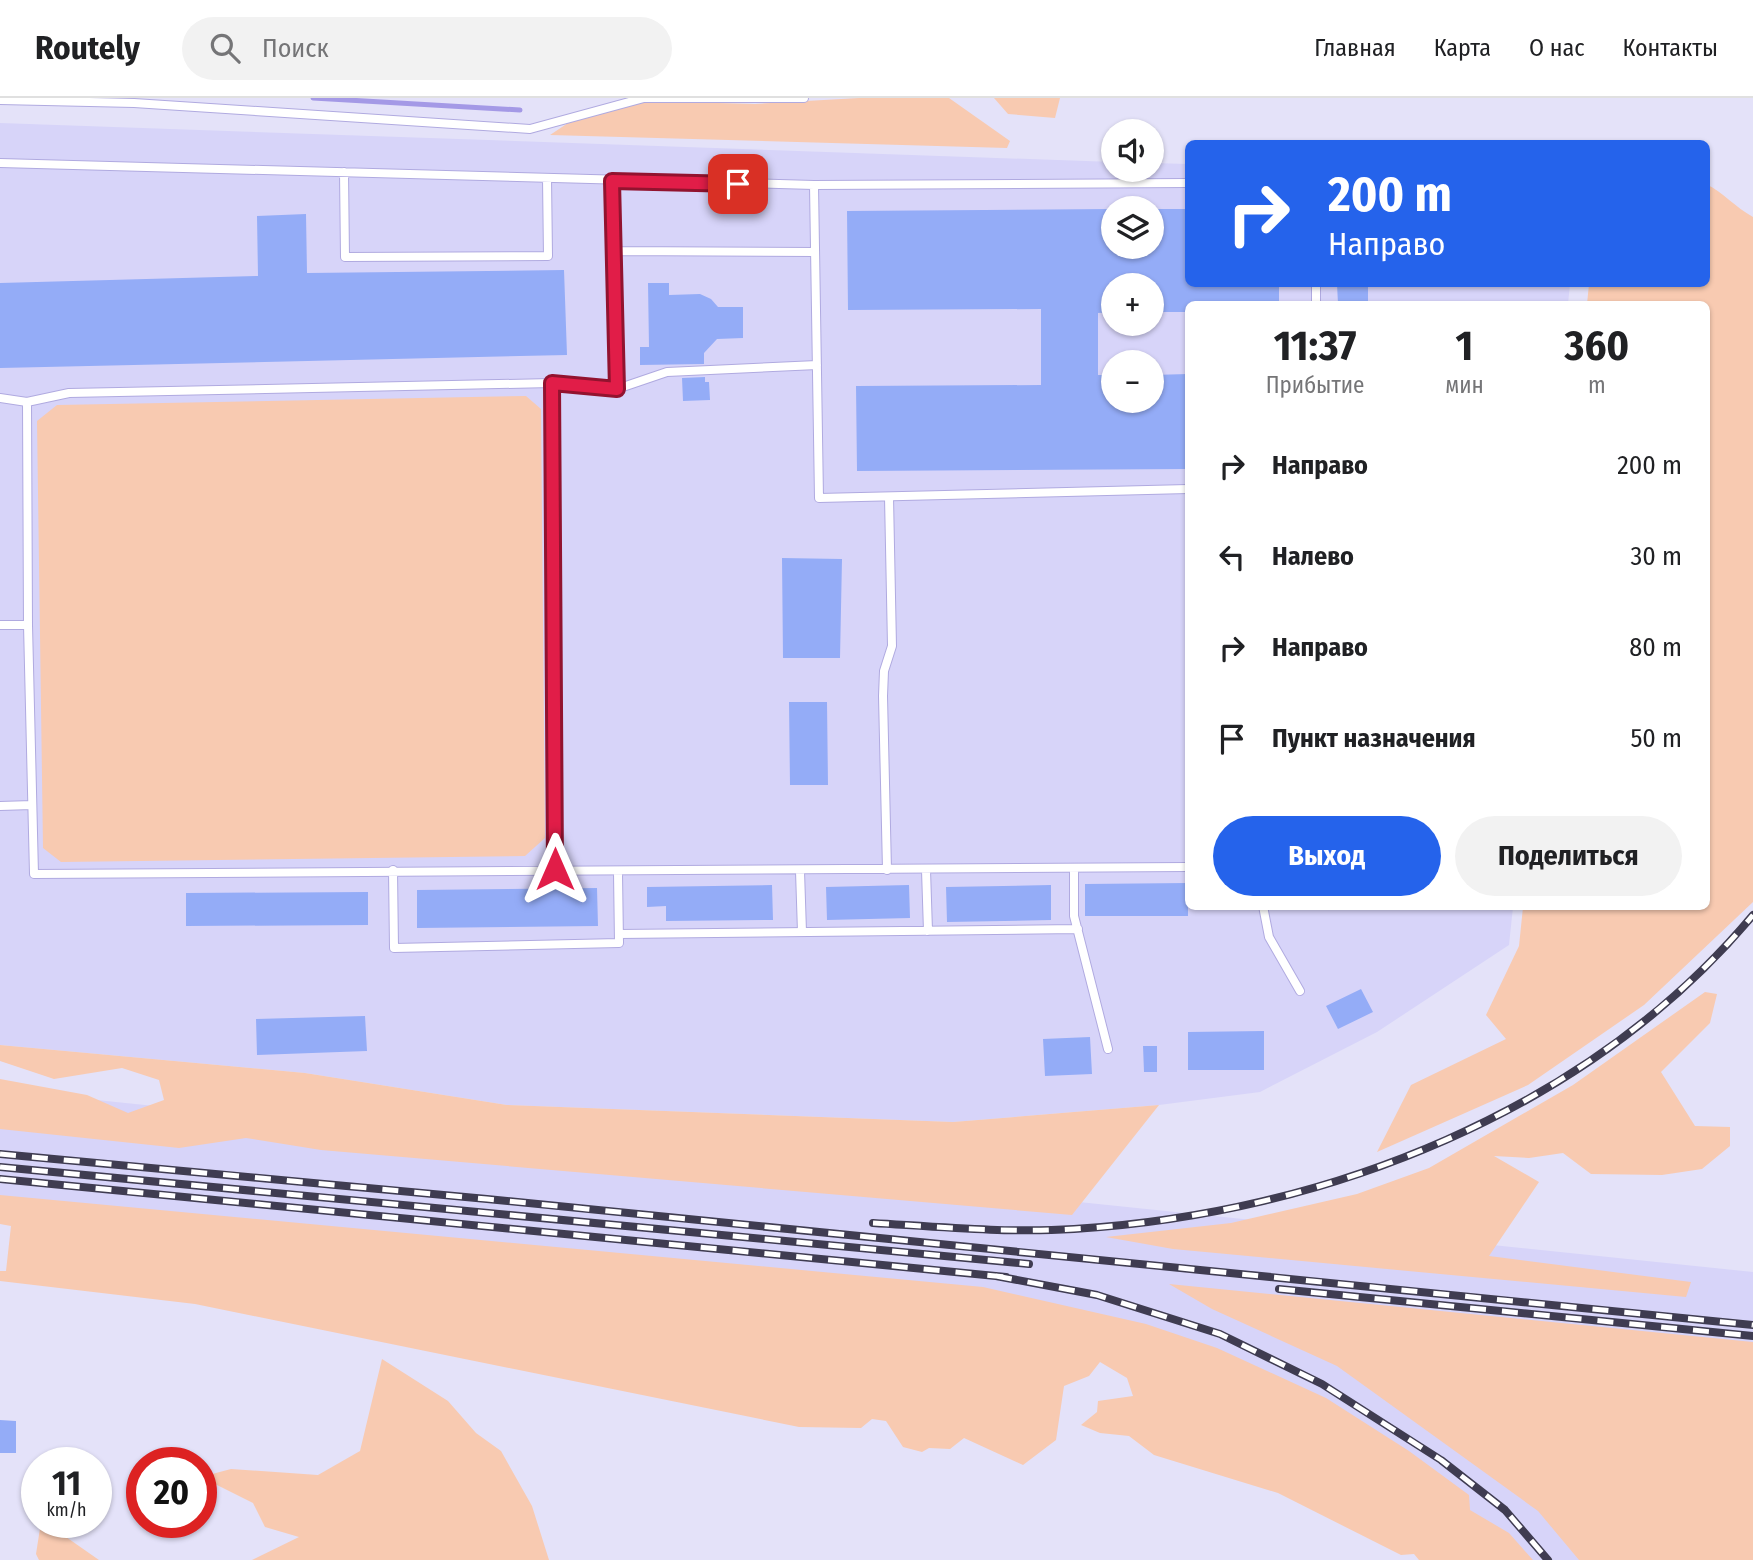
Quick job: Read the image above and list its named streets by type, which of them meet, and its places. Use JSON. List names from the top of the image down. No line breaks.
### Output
{"page":{"header":"Routely","search":"Поиск","nav":["Главная","Карта","О нас","Контакты"],"map_buttons":["+","−"],"turn":["200 m","Направо"],"eta":["11:37","Прибытие","1","мин","360","m"],"list":[{"name":"Направо","value":"200 m"},{"name":"Налево","value":"30 m"},{"name":"Направо","value":"80 m"},{"name":"Пункт назначения","value":"50 m"}],"buttons":["Выход","Поделиться"],"speed":"11 km/h","limit":"20"}}
